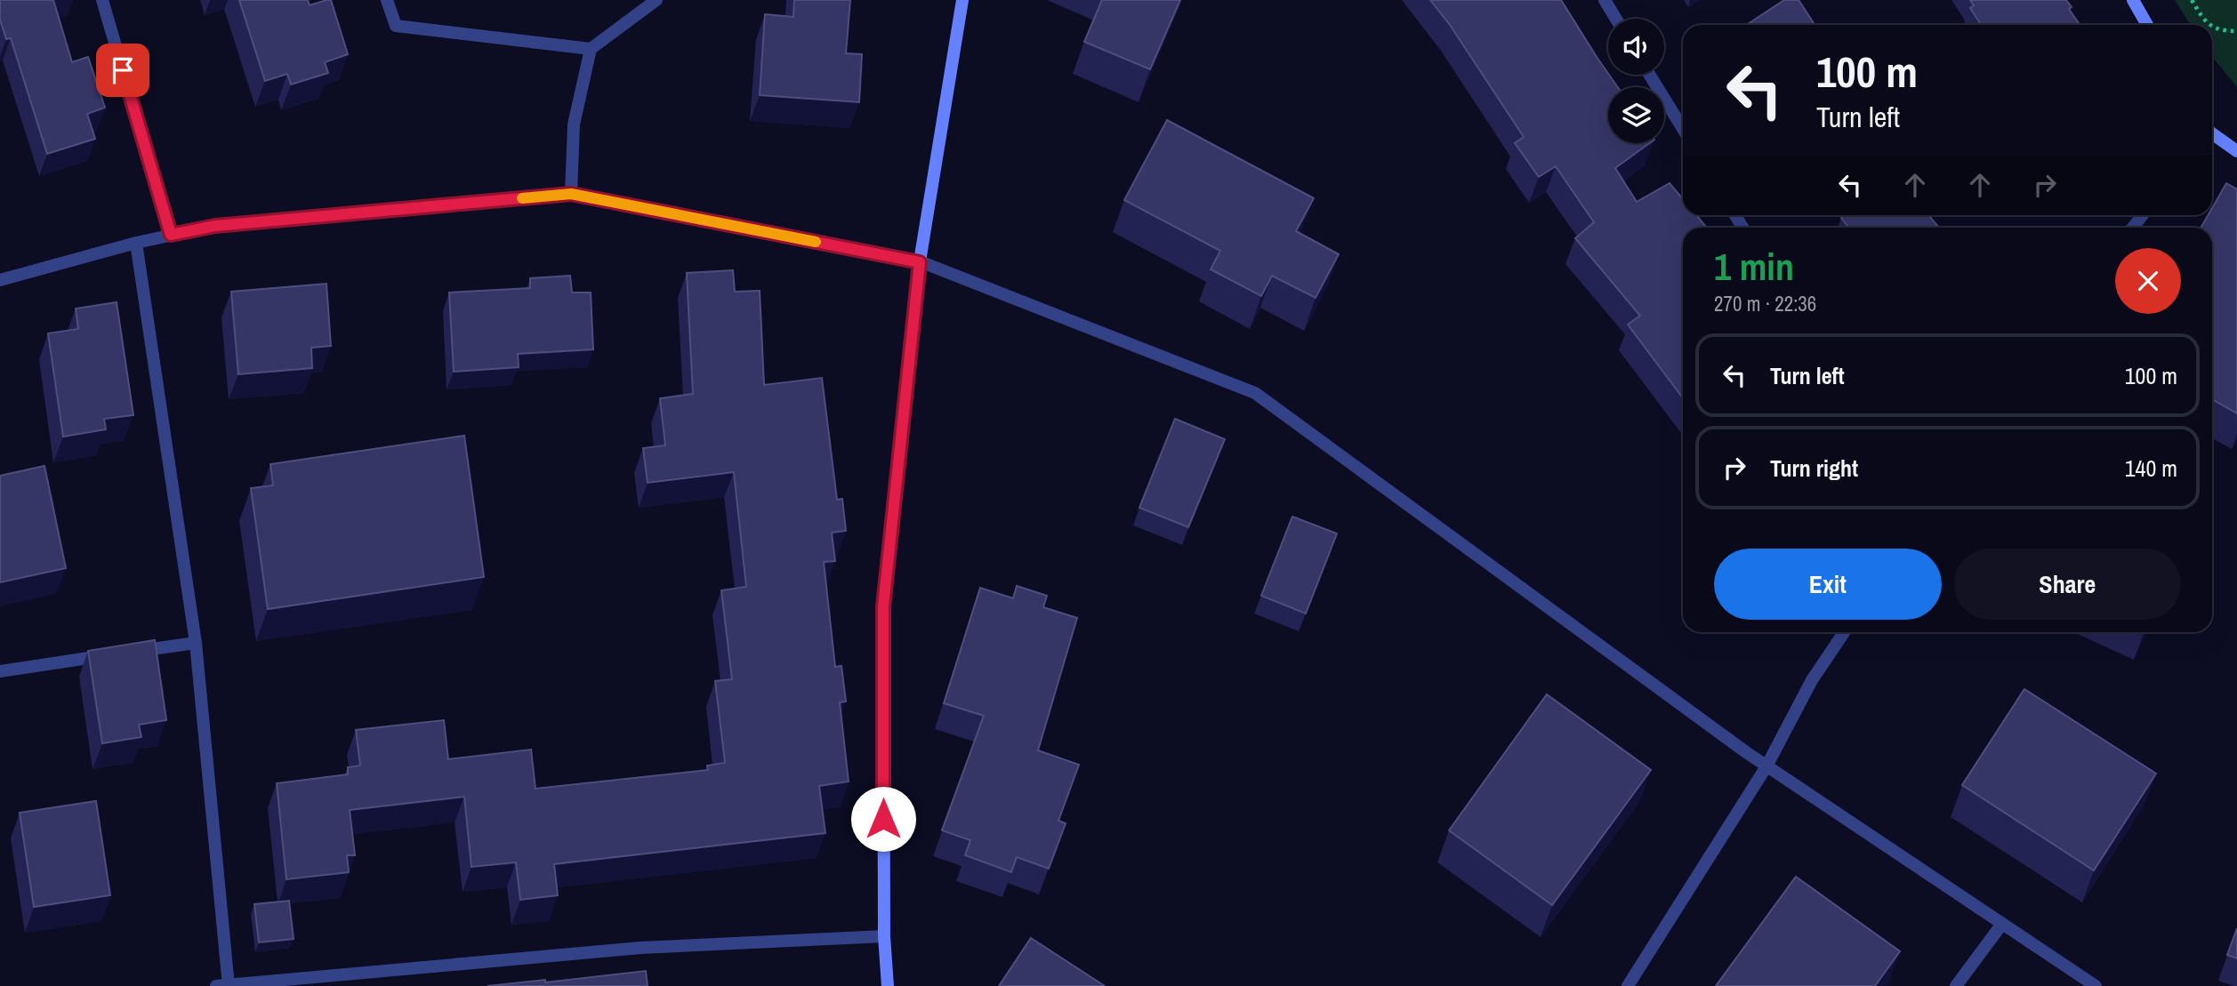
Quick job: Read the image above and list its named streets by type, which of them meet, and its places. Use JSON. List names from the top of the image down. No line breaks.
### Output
{"page":{"turn":["100 m","Turn left"],"heading":["1 min","270 m · 22:36"],"list":[{"name":"Turn left","value":"100 m"},{"name":"Turn right","value":"140 m"}],"buttons":["Exit","Share"]}}
